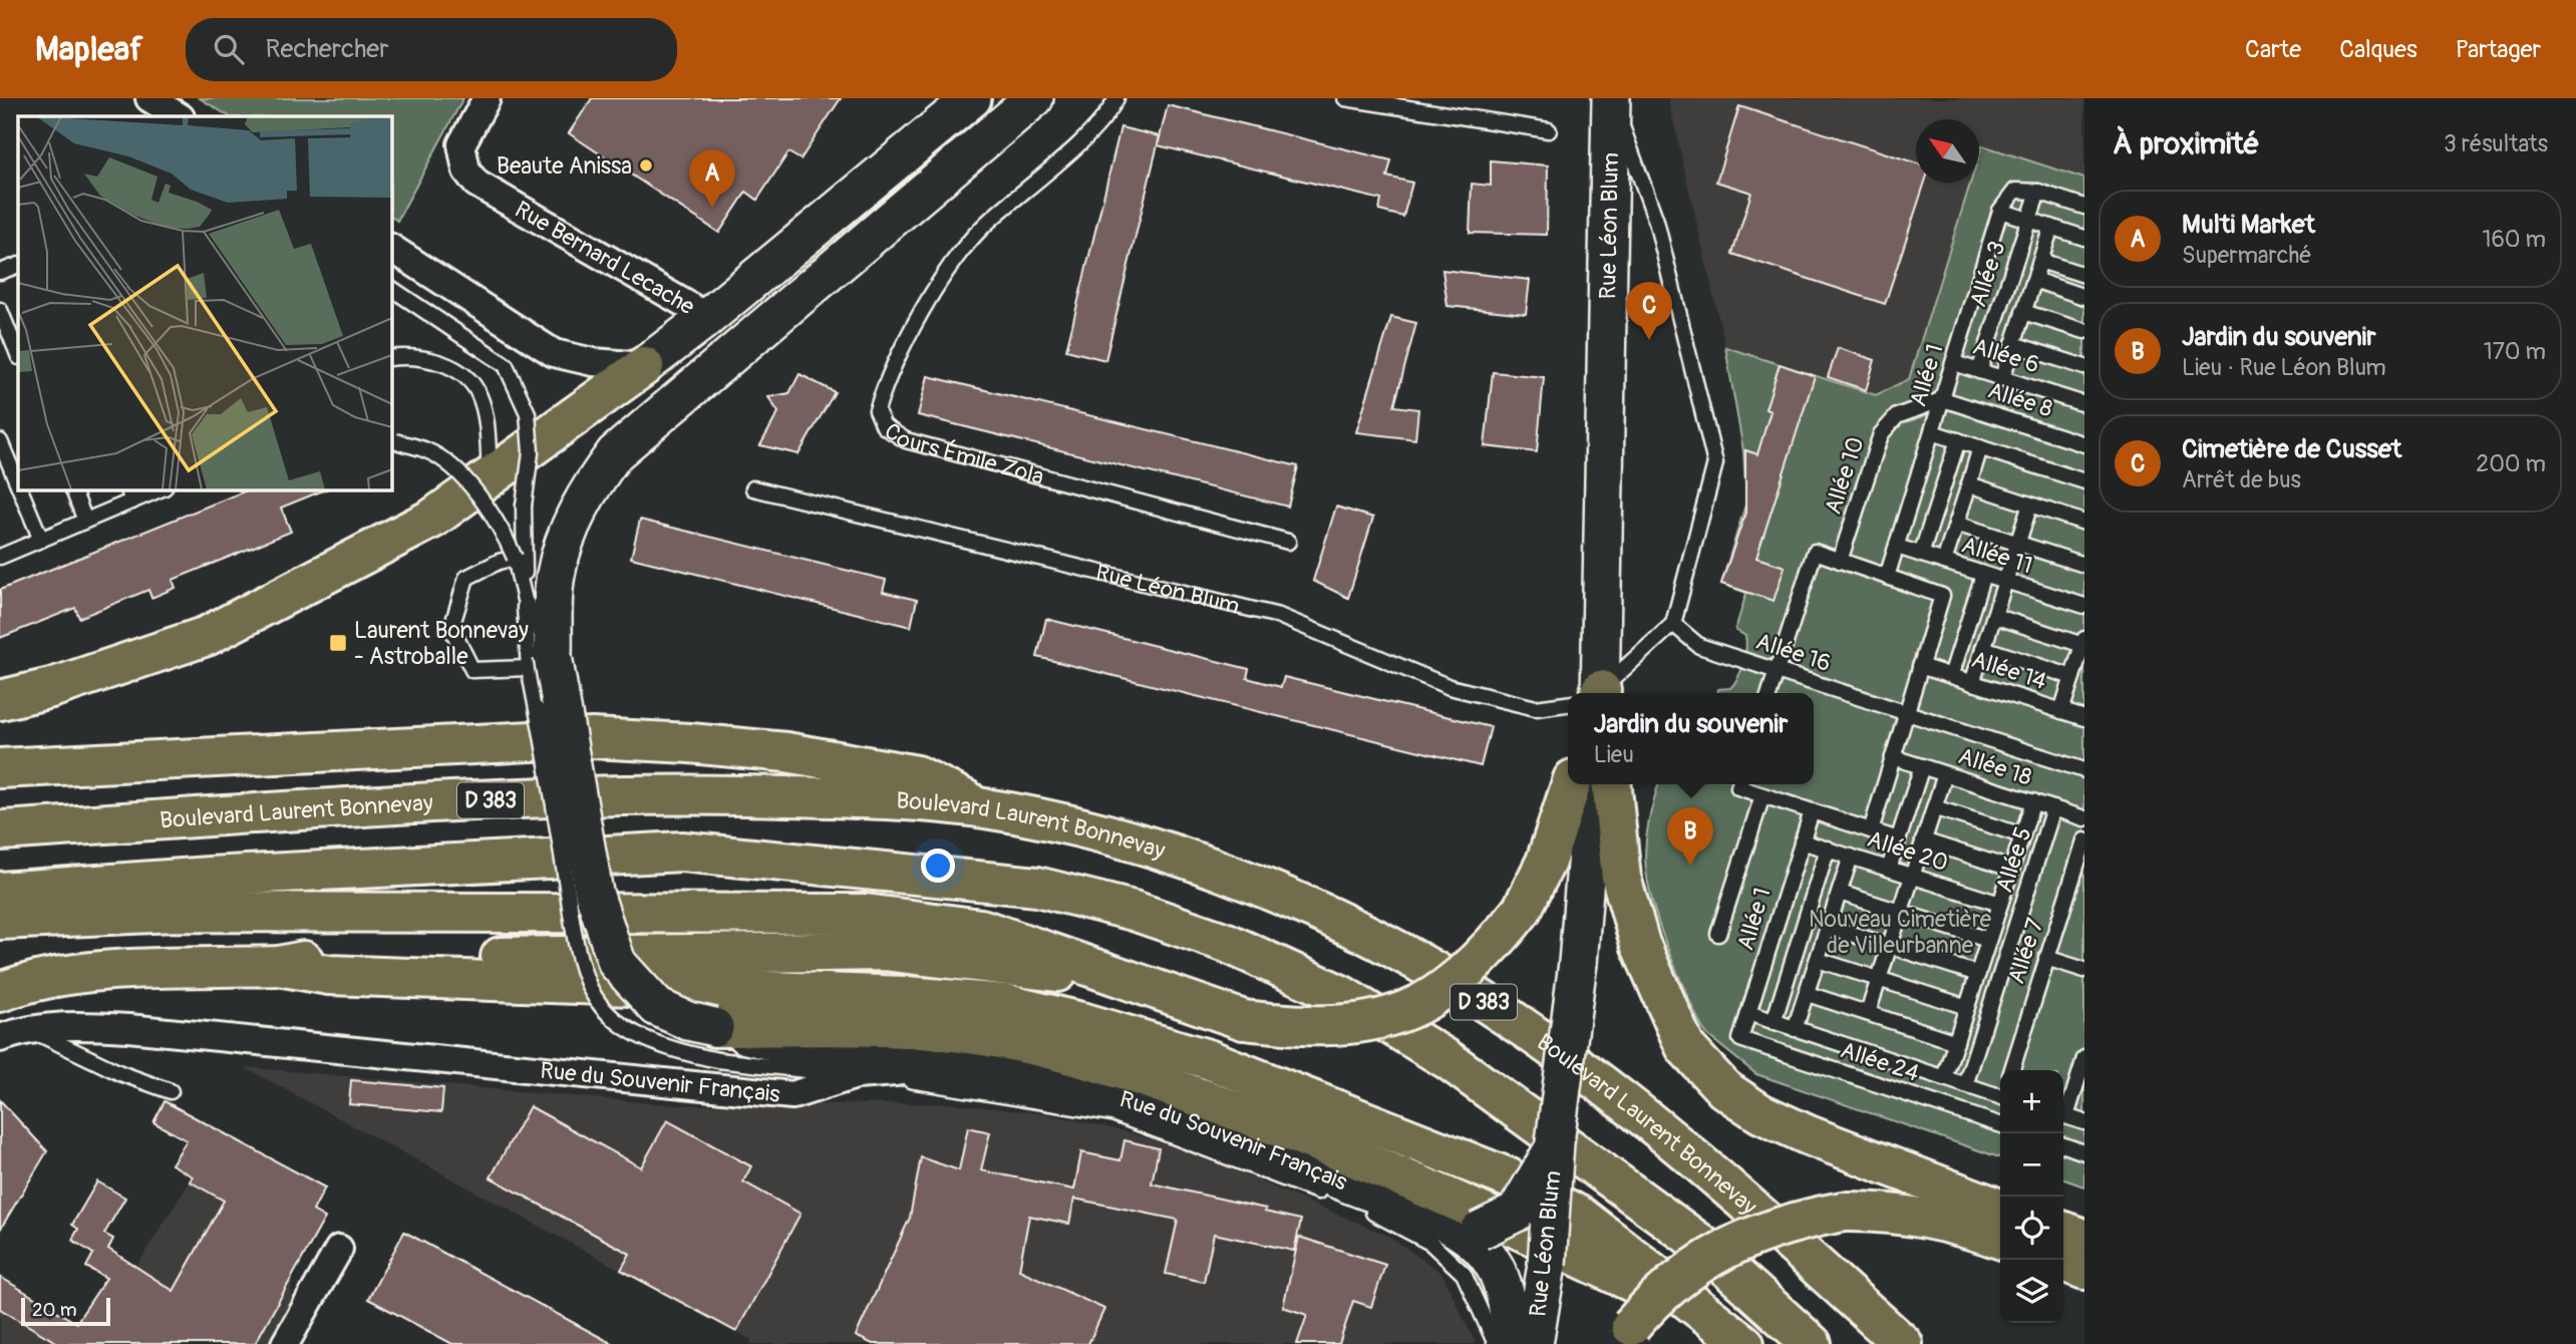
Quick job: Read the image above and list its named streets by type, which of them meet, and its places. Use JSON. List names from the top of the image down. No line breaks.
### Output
{"streets":{"highway":["D 383","Boulevard Laurent Bonnevay"],"main road":["Rue Léon Blum","Rue du Souvenir Français"],"street":["Rue Bernard Lecache"],"lane":["Allée 3","Allée 6","Allée 1","Allée 8","Cours Émile Zola","Allée 10","Allée 11","Allée 16","Allée 14","Allée 18","Allée 20","Allée 5","Allée 7","Allée 24"]},"crossings":[["Rue Léon Blum","Rue du Souvenir Français"],["Allée 3","Allée 6"],["Allée 3","Allée 1"],["Allée 6","Allée 1"],["Allée 1","Allée 8"],["Allée 1","Allée 10"],["Allée 1","Allée 11"],["Allée 1","Allée 20"],["Allée 1","Allée 24"],["Allée 8","Allée 10"],["Allée 18","Allée 5"]],"parks":["Nouveau Cimetière de Villeurbanne"],"places":{"other":["Beaute Anissa"],"transit":["Laurent Bonnevay - Astroballe"]},"scale_bar":"20 m","north":"top left","page":{"header":"Mapleaf","search":"Rechercher","nav":["Carte","Calques","Partager"],"heading":["À proximité","3 résultats"],"pins":["A","C","B"],"list":[{"mark":"A","name":"Multi Market","note":"Supermarché","value":"160 m"},{"mark":"B","name":"Jardin du souvenir","note":"Lieu · Rue Léon Blum","value":"170 m"},{"mark":"C","name":"Cimetière de Cusset","note":"Arrêt de bus","value":"200 m"}],"popup":["Jardin du souvenir","Lieu"],"map_buttons":["+","−"],"scale":"20 m"}}
